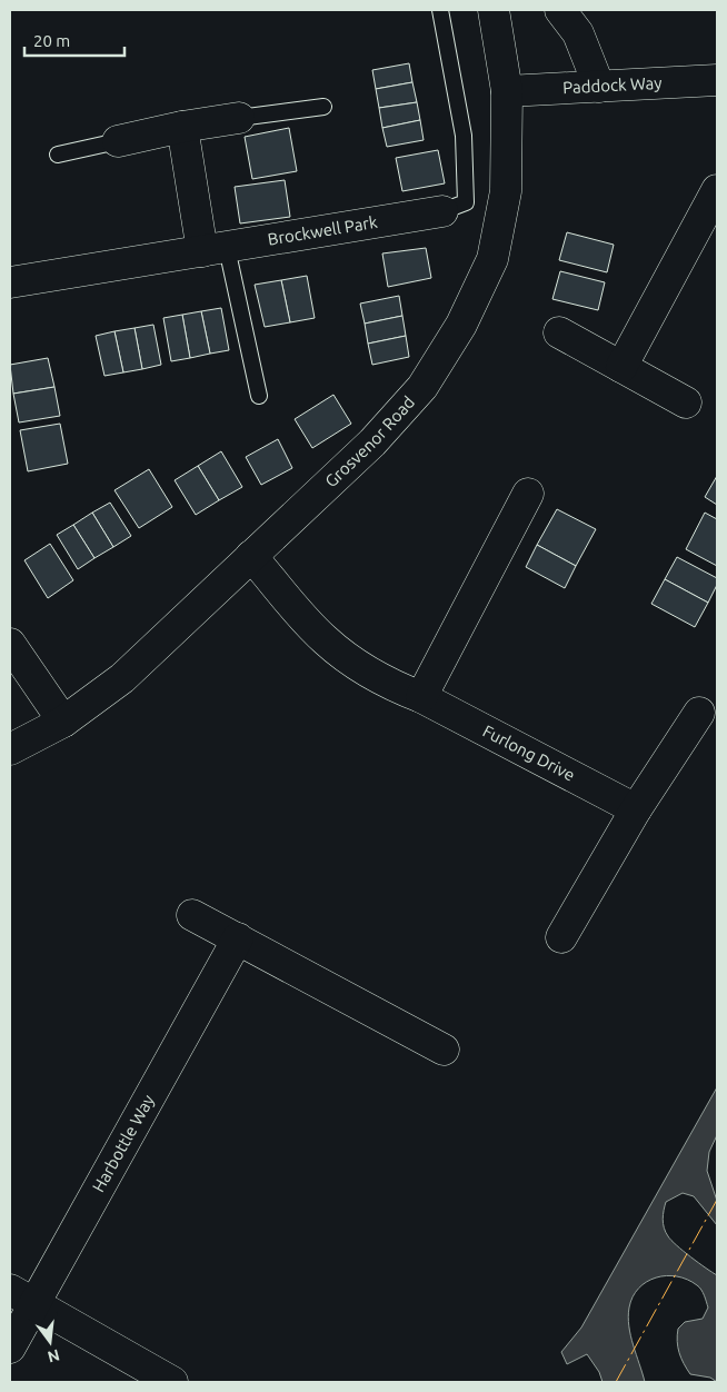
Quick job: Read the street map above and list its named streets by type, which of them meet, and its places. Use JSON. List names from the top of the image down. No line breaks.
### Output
{"streets":{"street":["Paddock Way","Brockwell Park","Grosvenor Road","Furlong Drive","Harbottle Way"]},"crossings":[["Paddock Way","Grosvenor Road"],["Grosvenor Road","Furlong Drive"]],"scale_bar":"20 m","north":"bottom"}
